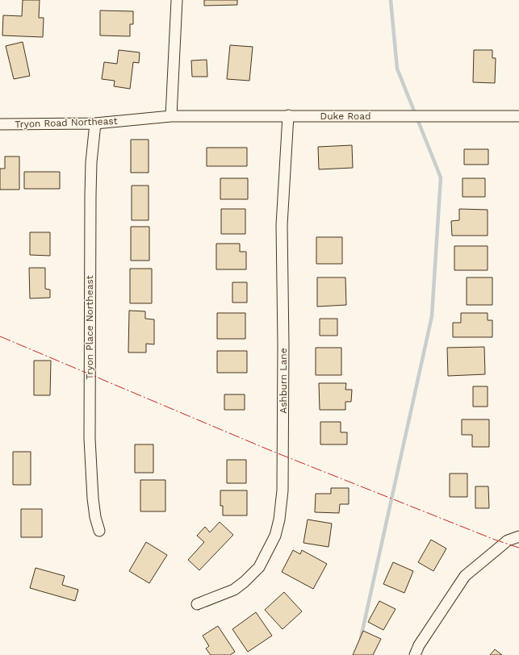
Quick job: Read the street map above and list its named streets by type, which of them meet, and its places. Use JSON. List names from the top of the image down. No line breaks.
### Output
{"streets":{"street":["Duke Road","Tryon Road Northeast","Tryon Place Northeast","Ashburn Lane"]},"crossings":[["Duke Road","Tryon Road Northeast"],["Duke Road","Ashburn Lane"],["Tryon Road Northeast","Tryon Place Northeast"]]}
